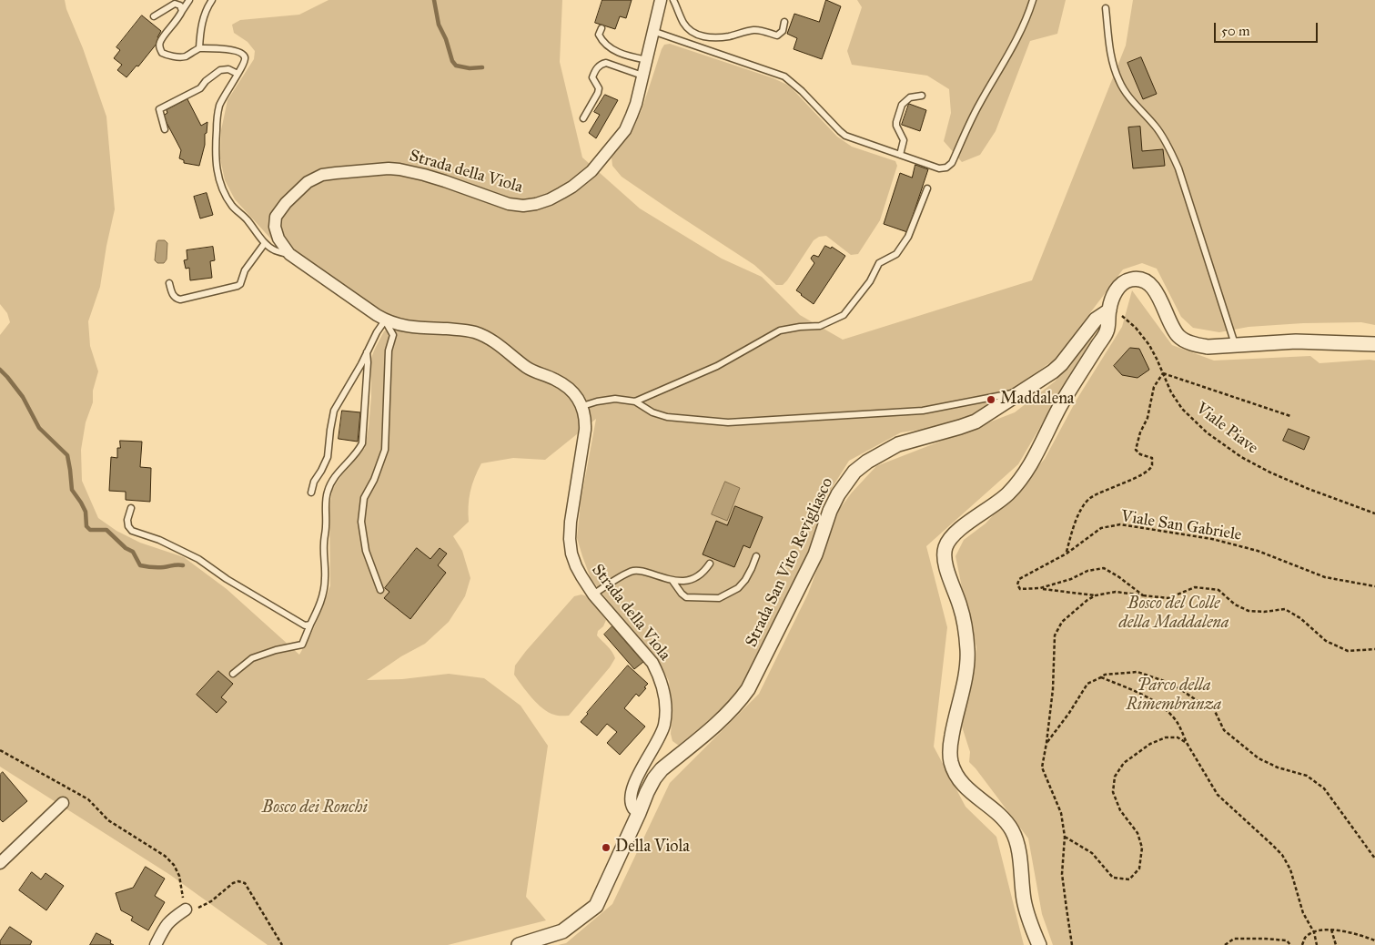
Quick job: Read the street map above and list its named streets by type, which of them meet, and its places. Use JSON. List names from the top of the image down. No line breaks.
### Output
{"streets":{"street":["Strada della Viola","Strada San Vito Revigliasco"],"path":["Viale Piave","Viale San Gabriele"]},"crossings":[["Strada della Viola","Strada San Vito Revigliasco"],["Viale Piave","Strada San Vito Revigliasco"]],"parks":["Bosco del Colle della Maddalena","Parco della Rimembranza","Bosco dei Ronchi"],"places":["Maddalena","Della Viola"],"scale_bar":"50 m"}
